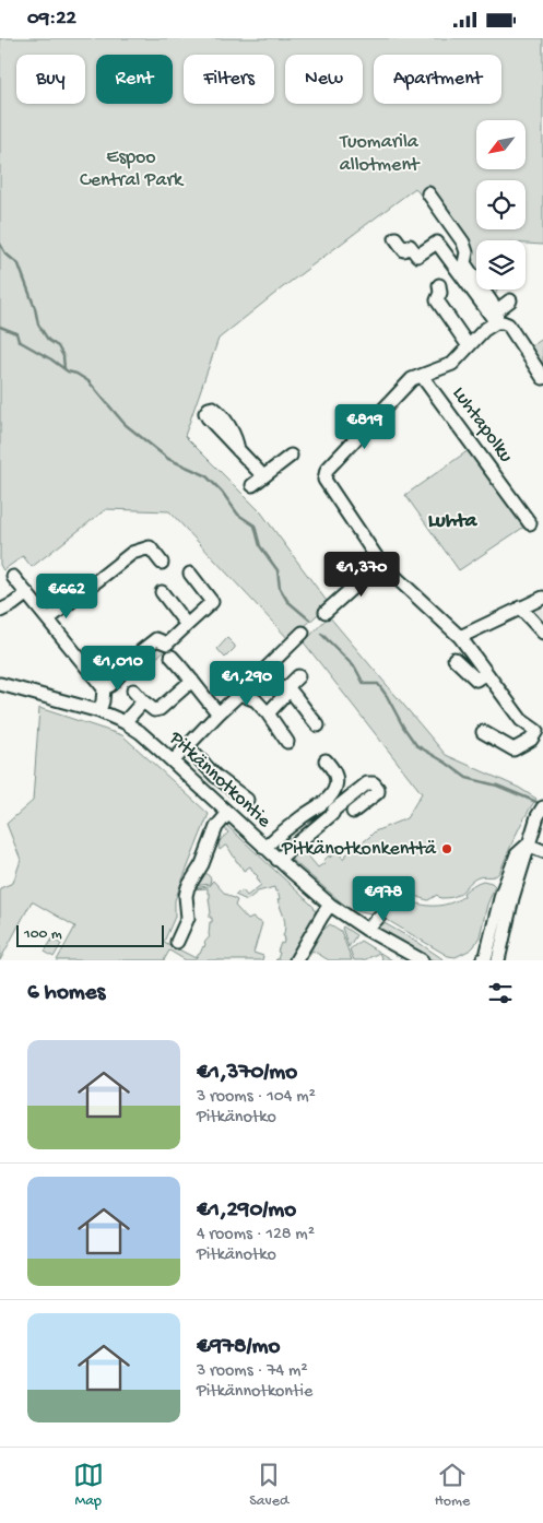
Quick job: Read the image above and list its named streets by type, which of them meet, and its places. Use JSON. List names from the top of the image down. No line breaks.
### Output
{"streets":{"street":["Luhtapolku","Pitkännotkontie"]},"districts":["Luhta"],"parks":["Tuomarila allotment","Espoo Central Park"],"places":["Pitkänotkonkenttä"],"scale_bar":"100 m","north":"bottom left","page":{"status":"09:22","chip":["Buy","Rent","Filters","New","Apartment"],"price":["€819","€1,370","€662","€1,010","€1,290","€978"],"scale":"100 m","heading":"6 homes","list":[{"name":"€1,370/mo","note":"3 rooms · 104 m² · Pitkänotko"},{"name":"€1,290/mo","note":"4 rooms · 128 m² · Pitkänotko"},{"name":"€978/mo","note":"3 rooms · 74 m² · Pitkännotkontie"}],"tabs":["Map","Saved","Home"]}}
